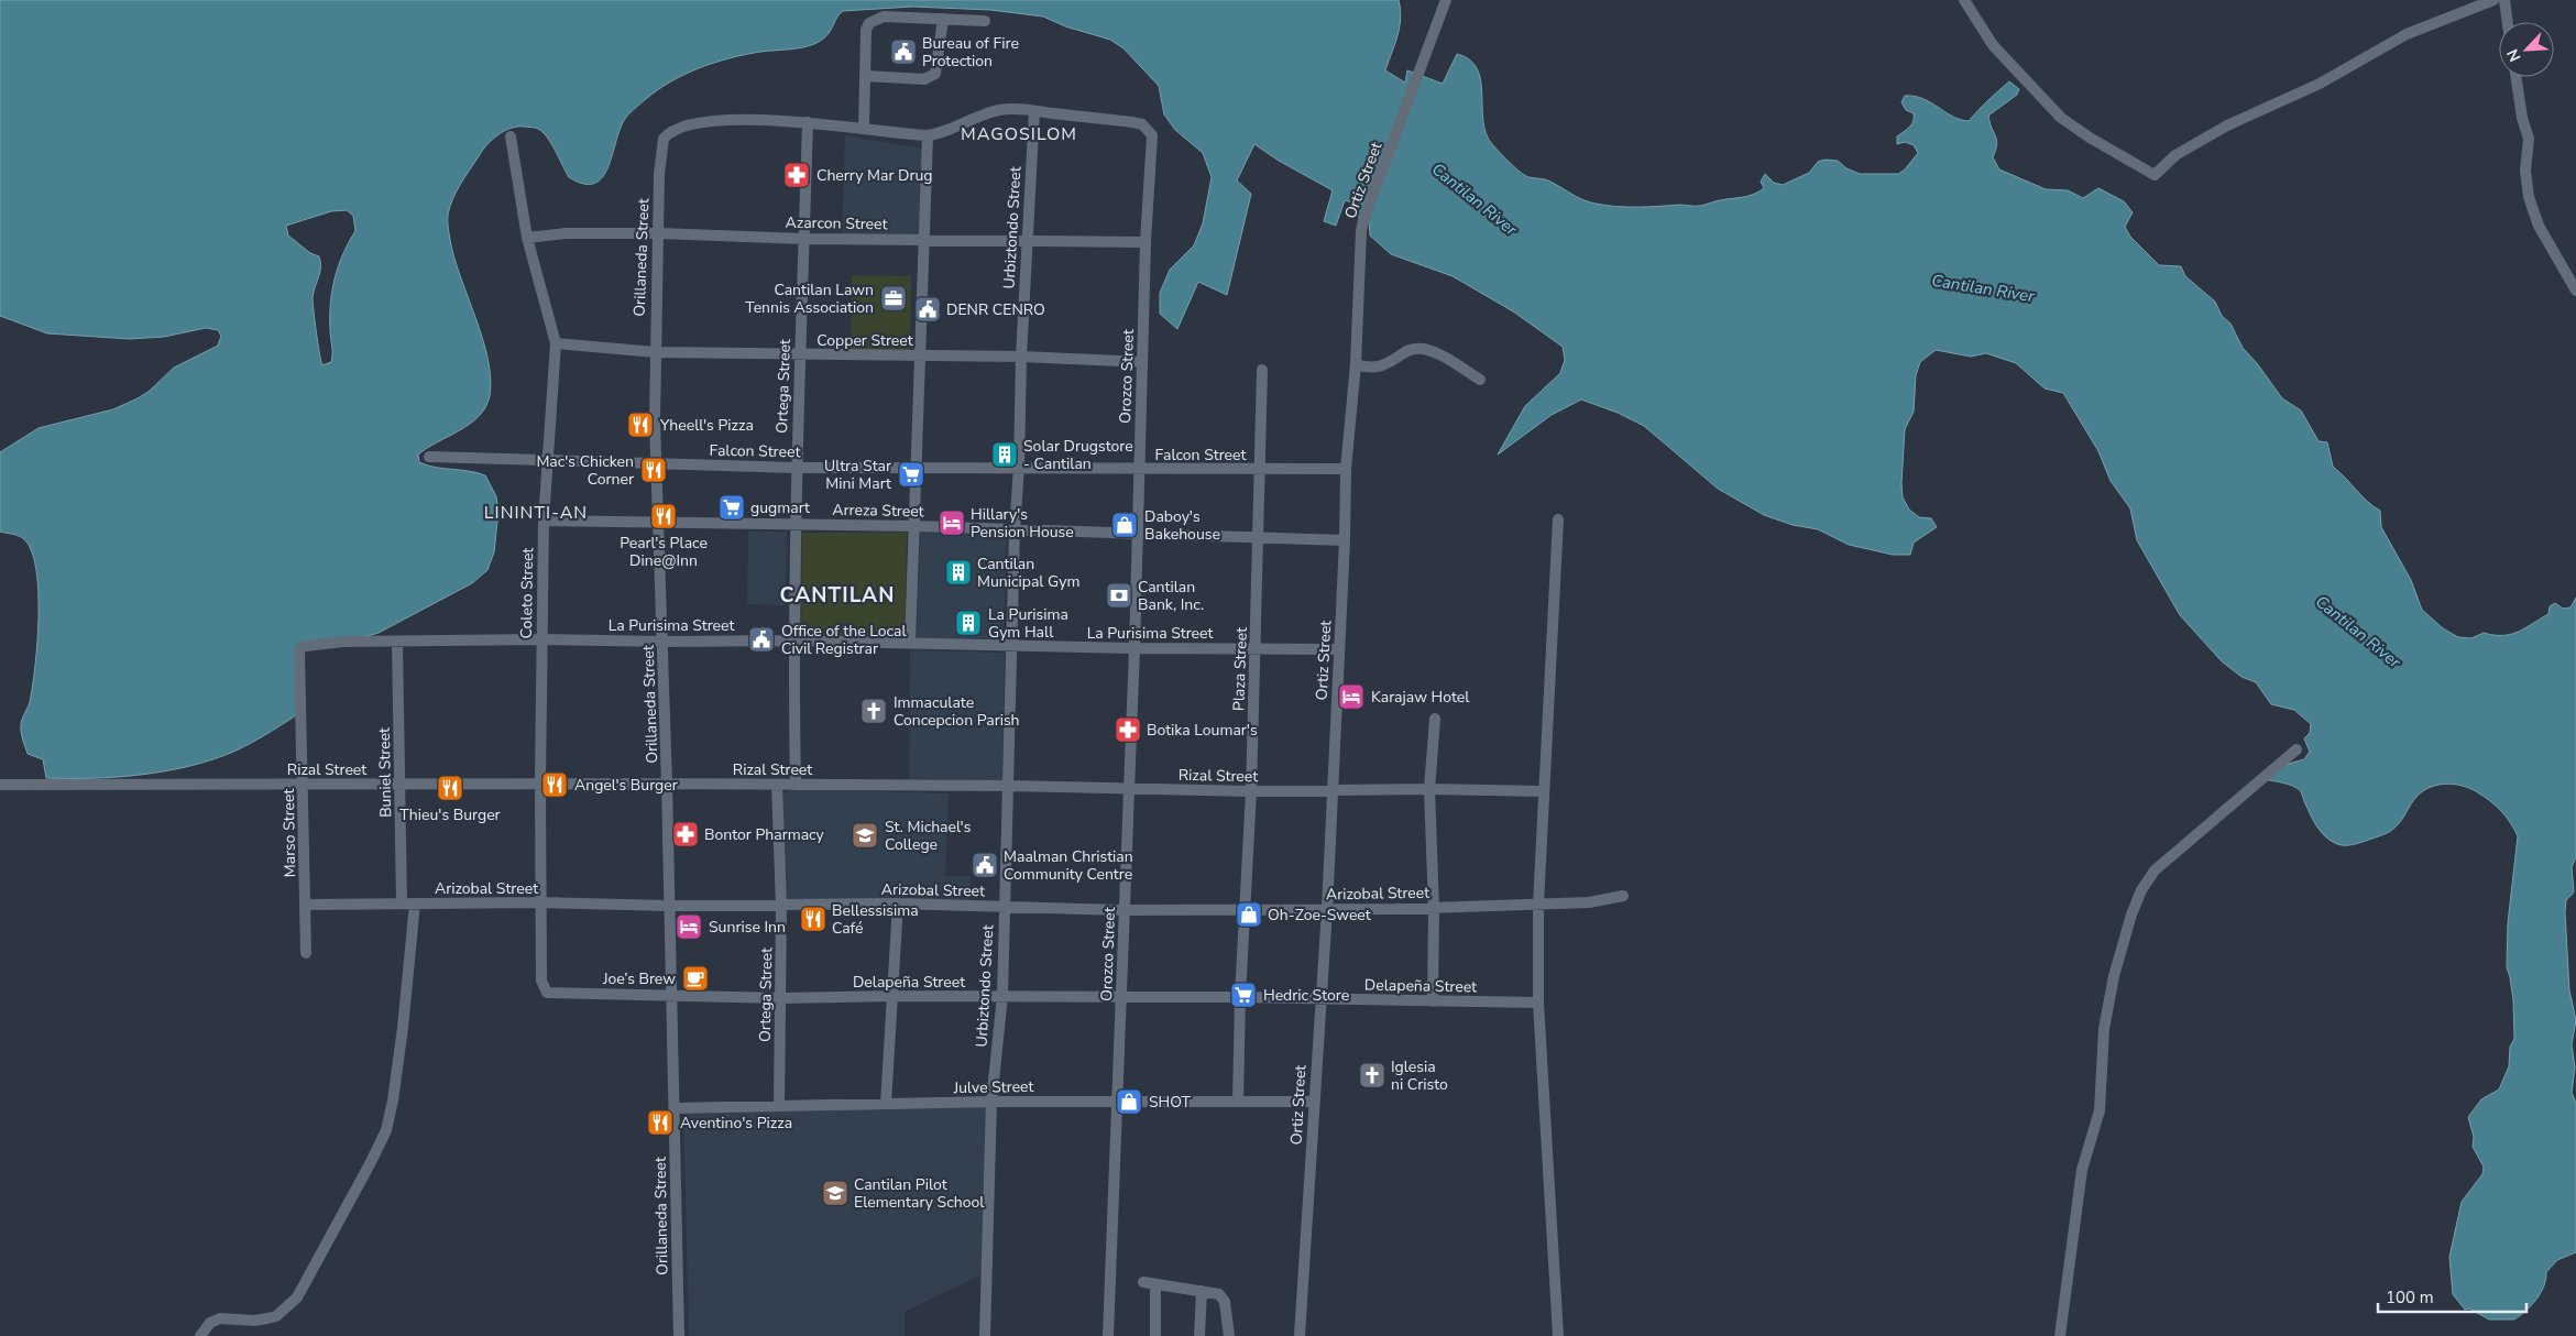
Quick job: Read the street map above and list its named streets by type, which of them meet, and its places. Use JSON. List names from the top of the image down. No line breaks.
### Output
{"streets":{"street":["Ortiz Street","Azarcon Street","Urbiztondo Street","Orillaneda Street","Copper Street","Orozco Street","Ortega Street","Falcon Street","Arreza Street","Coleto Street","La Purisima Street","Plaza Street","Rizal Street","Buniel Street","Marso Street","Arizobal Street","Delapeña Street","Julve Street"]},"crossings":[["Ortiz Street","Falcon Street"],["Ortiz Street","Arreza Street"],["Ortiz Street","La Purisima Street"],["Ortiz Street","Rizal Street"],["Ortiz Street","Arizobal Street"],["Ortiz Street","Delapeña Street"],["Ortiz Street","Julve Street"],["Azarcon Street","Urbiztondo Street"],["Azarcon Street","Orillaneda Street"],["Azarcon Street","Orozco Street"],["Azarcon Street","Ortega Street"],["Azarcon Street","Coleto Street"],["Urbiztondo Street","Copper Street"],["Urbiztondo Street","Orozco Street"],["Urbiztondo Street","Falcon Street"],["Urbiztondo Street","Arreza Street"],["Urbiztondo Street","La Purisima Street"],["Urbiztondo Street","Rizal Street"],["Urbiztondo Street","Arizobal Street"],["Urbiztondo Street","Delapeña Street"],["Urbiztondo Street","Julve Street"],["Orillaneda Street","Copper Street"],["Orillaneda Street","Ortega Street"],["Orillaneda Street","Falcon Street"],["Orillaneda Street","Arreza Street"],["Orillaneda Street","La Purisima Street"],["Orillaneda Street","Rizal Street"],["Orillaneda Street","Arizobal Street"],["Orillaneda Street","Delapeña Street"],["Orillaneda Street","Julve Street"],["Copper Street","Orozco Street"],["Copper Street","Ortega Street"],["Copper Street","Coleto Street"],["Orozco Street","Falcon Street"],["Orozco Street","Arreza Street"],["Orozco Street","La Purisima Street"],["Orozco Street","Rizal Street"],["Orozco Street","Arizobal Street"],["Orozco Street","Delapeña Street"],["Orozco Street","Julve Street"],["Ortega Street","Falcon Street"],["Ortega Street","Arreza Street"],["Ortega Street","La Purisima Street"],["Ortega Street","Rizal Street"],["Ortega Street","Arizobal Street"],["Ortega Street","Delapeña Street"],["Ortega Street","Julve Street"],["Falcon Street","Coleto Street"],["Falcon Street","Plaza Street"],["Arreza Street","Coleto Street"],["Arreza Street","Plaza Street"],["Coleto Street","La Purisima Street"],["Coleto Street","Rizal Street"],["Coleto Street","Arizobal Street"],["Coleto Street","Delapeña Street"],["La Purisima Street","Plaza Street"],["La Purisima Street","Buniel Street"],["La Purisima Street","Marso Street"],["Plaza Street","Rizal Street"],["Plaza Street","Arizobal Street"],["Plaza Street","Delapeña Street"],["Plaza Street","Julve Street"],["Rizal Street","Buniel Street"],["Rizal Street","Marso Street"],["Buniel Street","Arizobal Street"],["Marso Street","Arizobal Street"]],"districts":["MAGOSILOM","LININTI-AN","CANTILAN"],"water":["Cantilan River"],"places":{"public building":["Bureau of Fire Protection","DENR CENRO","Office of the Local Civil Registrar","Maalman Christian Community Centre"],"pharmacy":["Cherry Mar Drug","Botika Loumar's","Bontor Pharmacy"],"office":["Cantilan Lawn Tennis Association"],"restaurant":["Yheell's Pizza","Mac's Chicken Corner","Pearl's Place Dine@Inn","Angel's Burger","Thieu's Burger","Bellessisima Café","Aventino's Pizza"],"building":["Solar Drugstore - Cantilan","Cantilan Municipal Gym","La Purisima Gym Hall"],"supermarket":["Ultra Star Mini Mart","gugmart","Hedric Store"],"hotel":["Hillary's Pension House","Karajaw Hotel","Sunrise Inn"],"shop":["Daboy's Bakehouse","Oh-Zoe-Sweet","SHOT"],"bank":["Cantilan Bank, Inc."],"church":["Immaculate Concepcion Parish","Iglesia ni Cristo"],"school or university":["St. Michael's College","Cantilan Pilot Elementary School"],"cafe":["Joe’s Brew"]},"scale_bar":"100 m","north":"bottom left"}
